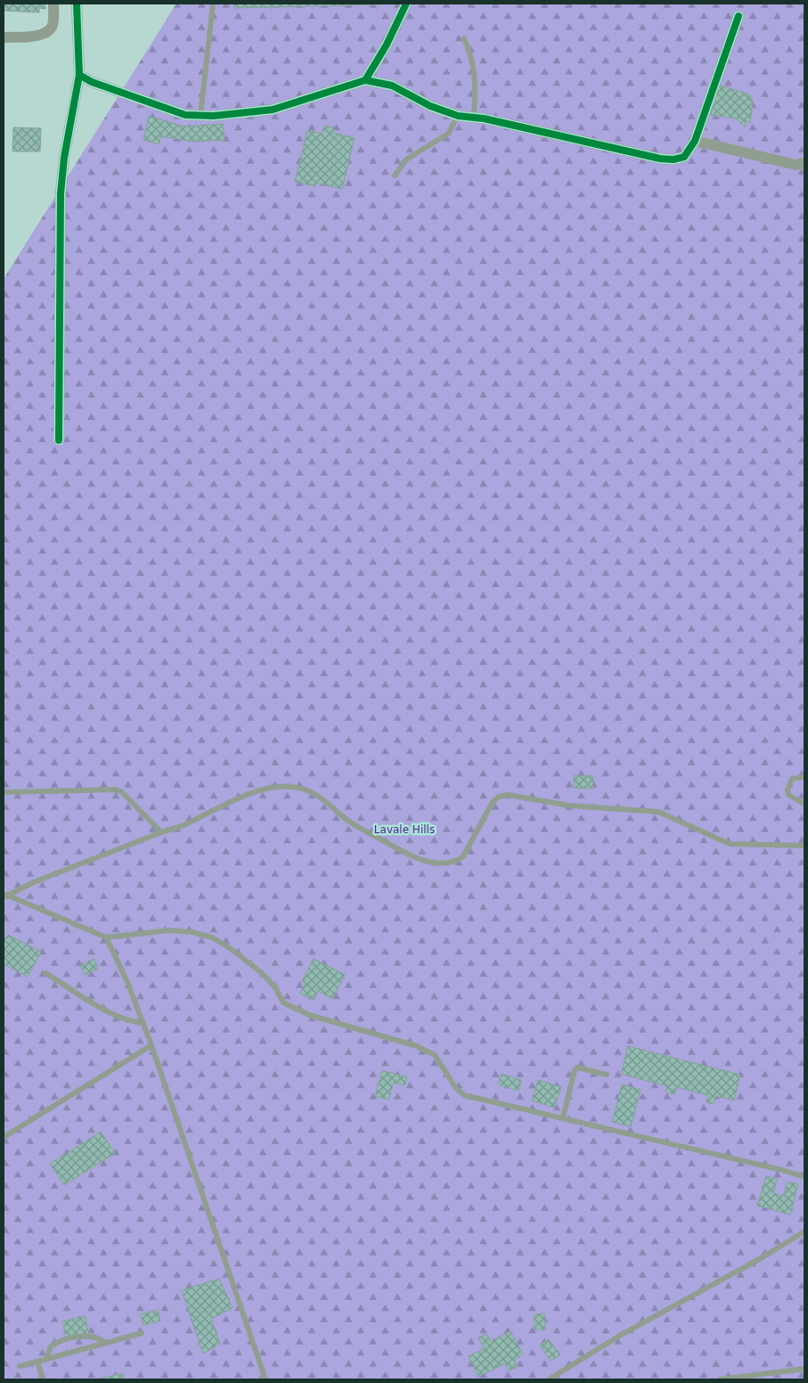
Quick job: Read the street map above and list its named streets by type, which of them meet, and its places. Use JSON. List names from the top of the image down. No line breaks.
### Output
{"parks":["Lavale Hills"]}
